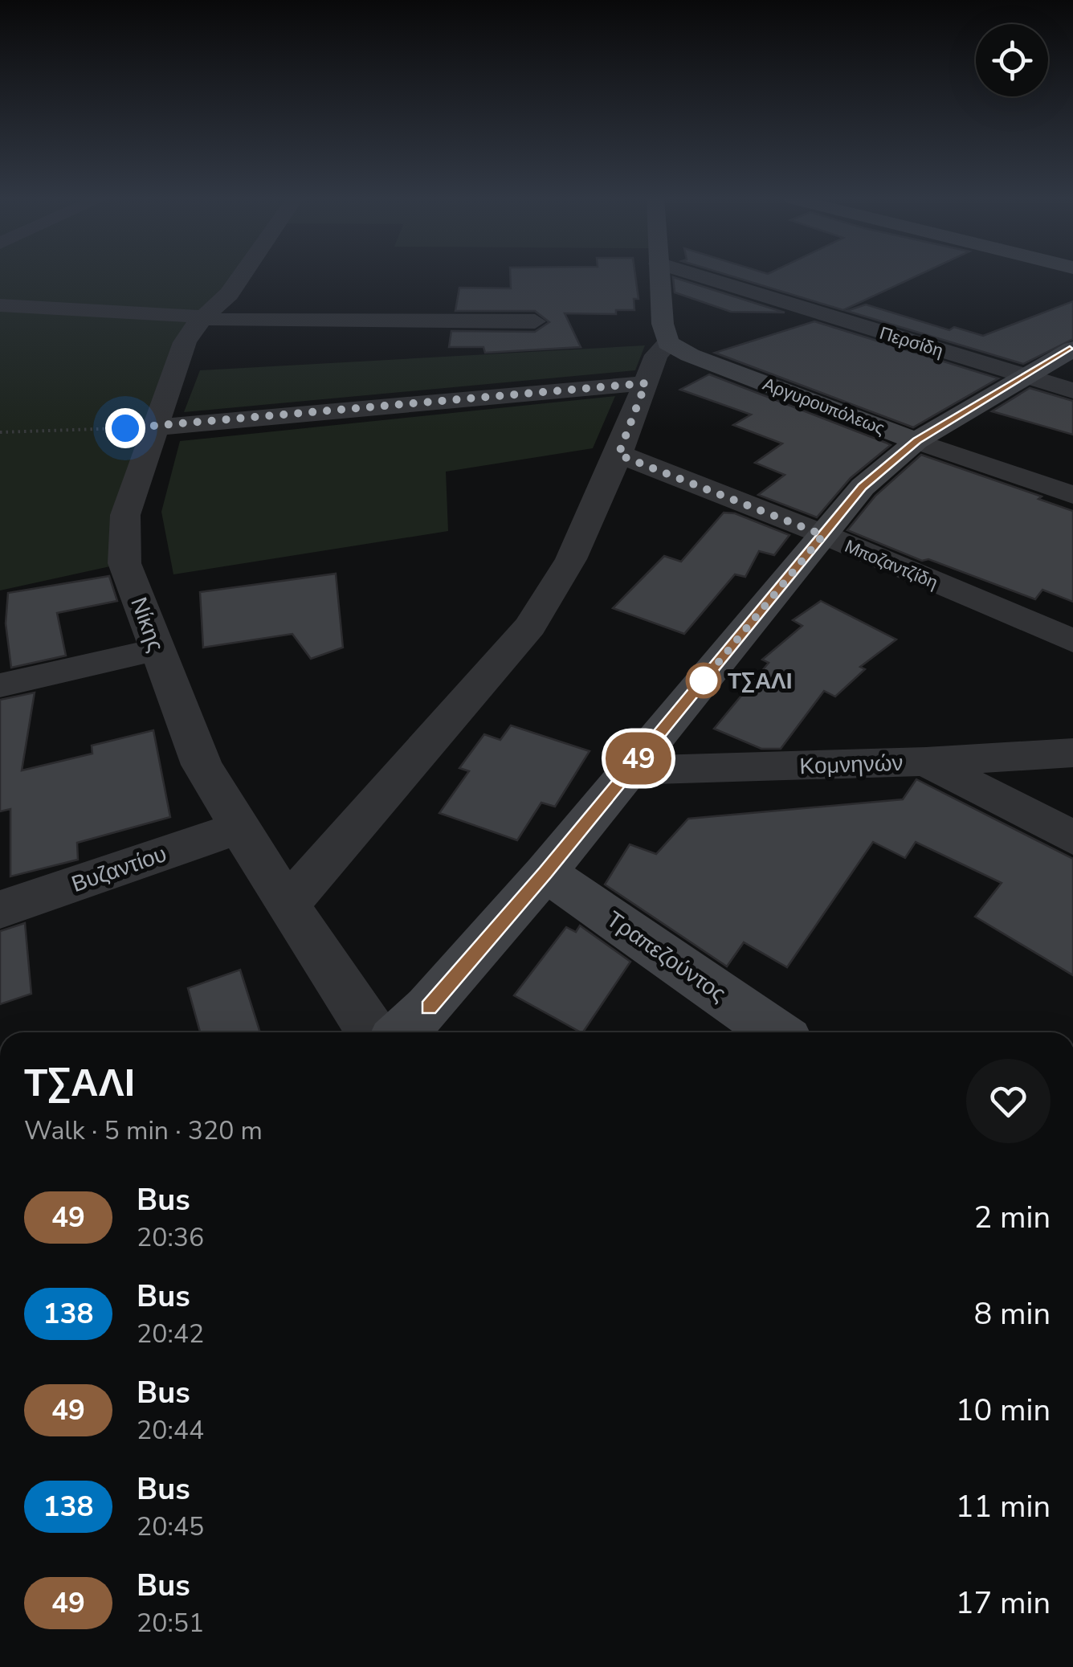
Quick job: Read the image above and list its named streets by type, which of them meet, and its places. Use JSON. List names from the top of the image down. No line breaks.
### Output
{"streets":{"street":["Περσίδη","Αργυρουπόλεως","Μποζαντζίδη","Νίκης","Κομνηνών","Βυζαντίου","Τραπεζούντος"]},"crossings":[["Νίκης","Βυζαντίου"]],"places":["ΤΣΑΛΙ"],"lines":["bus line 49"],"page":{"on_map":"49","heading":["ΤΣΑΛΙ","Walk · 5 min · 320 m"],"list":[{"mark":"49","name":"Bus","note":"20:36","value":"2 min"},{"mark":"138","name":"Bus","note":"20:42","value":"8 min"},{"mark":"49","name":"Bus","note":"20:44","value":"10 min"},{"mark":"138","name":"Bus","note":"20:45","value":"11 min"},{"mark":"49","name":"Bus","note":"20:51","value":"17 min"}]}}
